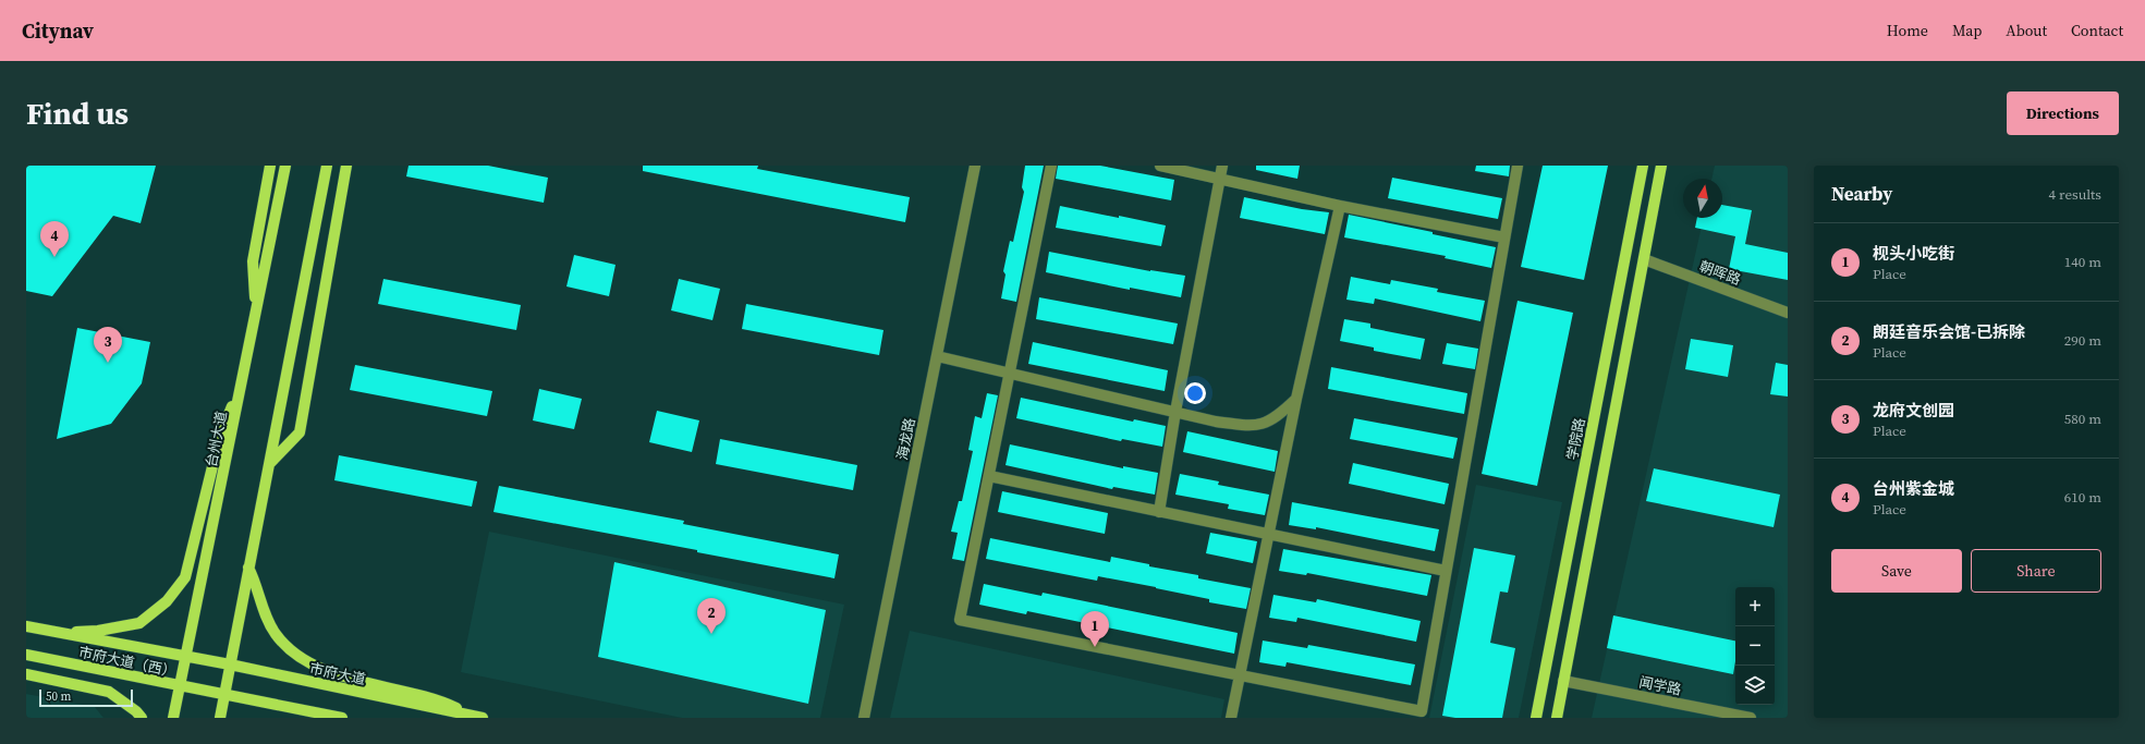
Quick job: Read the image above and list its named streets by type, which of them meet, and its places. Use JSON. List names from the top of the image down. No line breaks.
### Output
{"streets":{"main road":["台州大道","学院路","市府大道（西）","市府大道"],"street":["朝晖路","海龙路","闻学路"]},"crossings":[["台州大道","市府大道（西）"],["台州大道","市府大道"],["市府大道（西）","市府大道"]],"scale_bar":"50 m","north":"top","page":{"header":"Citynav","nav":["Home","Map","About","Contact"],"buttons":["Directions",["Save","Share"]],"title":"Find us","heading":["Nearby","4 results"],"pins":["4","3","2","1"],"list":[{"mark":"1","name":"枧头小吃街","note":"Place","value":"140 m"},{"mark":"2","name":"朗廷音乐会馆-已拆除","note":"Place","value":"290 m"},{"mark":"3","name":"龙府文创园","note":"Place","value":"580 m"},{"mark":"4","name":"台州紫金城","note":"Place","value":"610 m"}],"map_buttons":["+","−"],"scale":"50 m"}}
